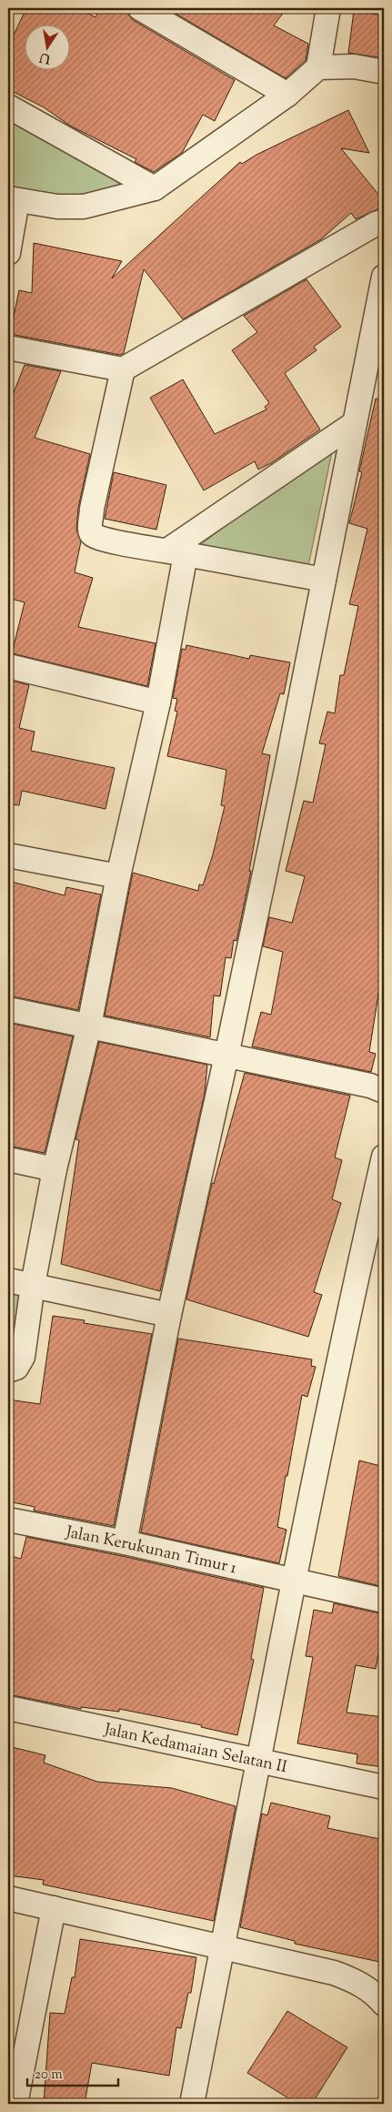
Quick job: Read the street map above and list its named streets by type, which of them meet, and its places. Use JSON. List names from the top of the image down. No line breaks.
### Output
{"streets":{"street":["Jalan Kerukunan Timur 1","Jalan Kedamaian Selatan II"]},"scale_bar":"20 m","north":"bottom"}
